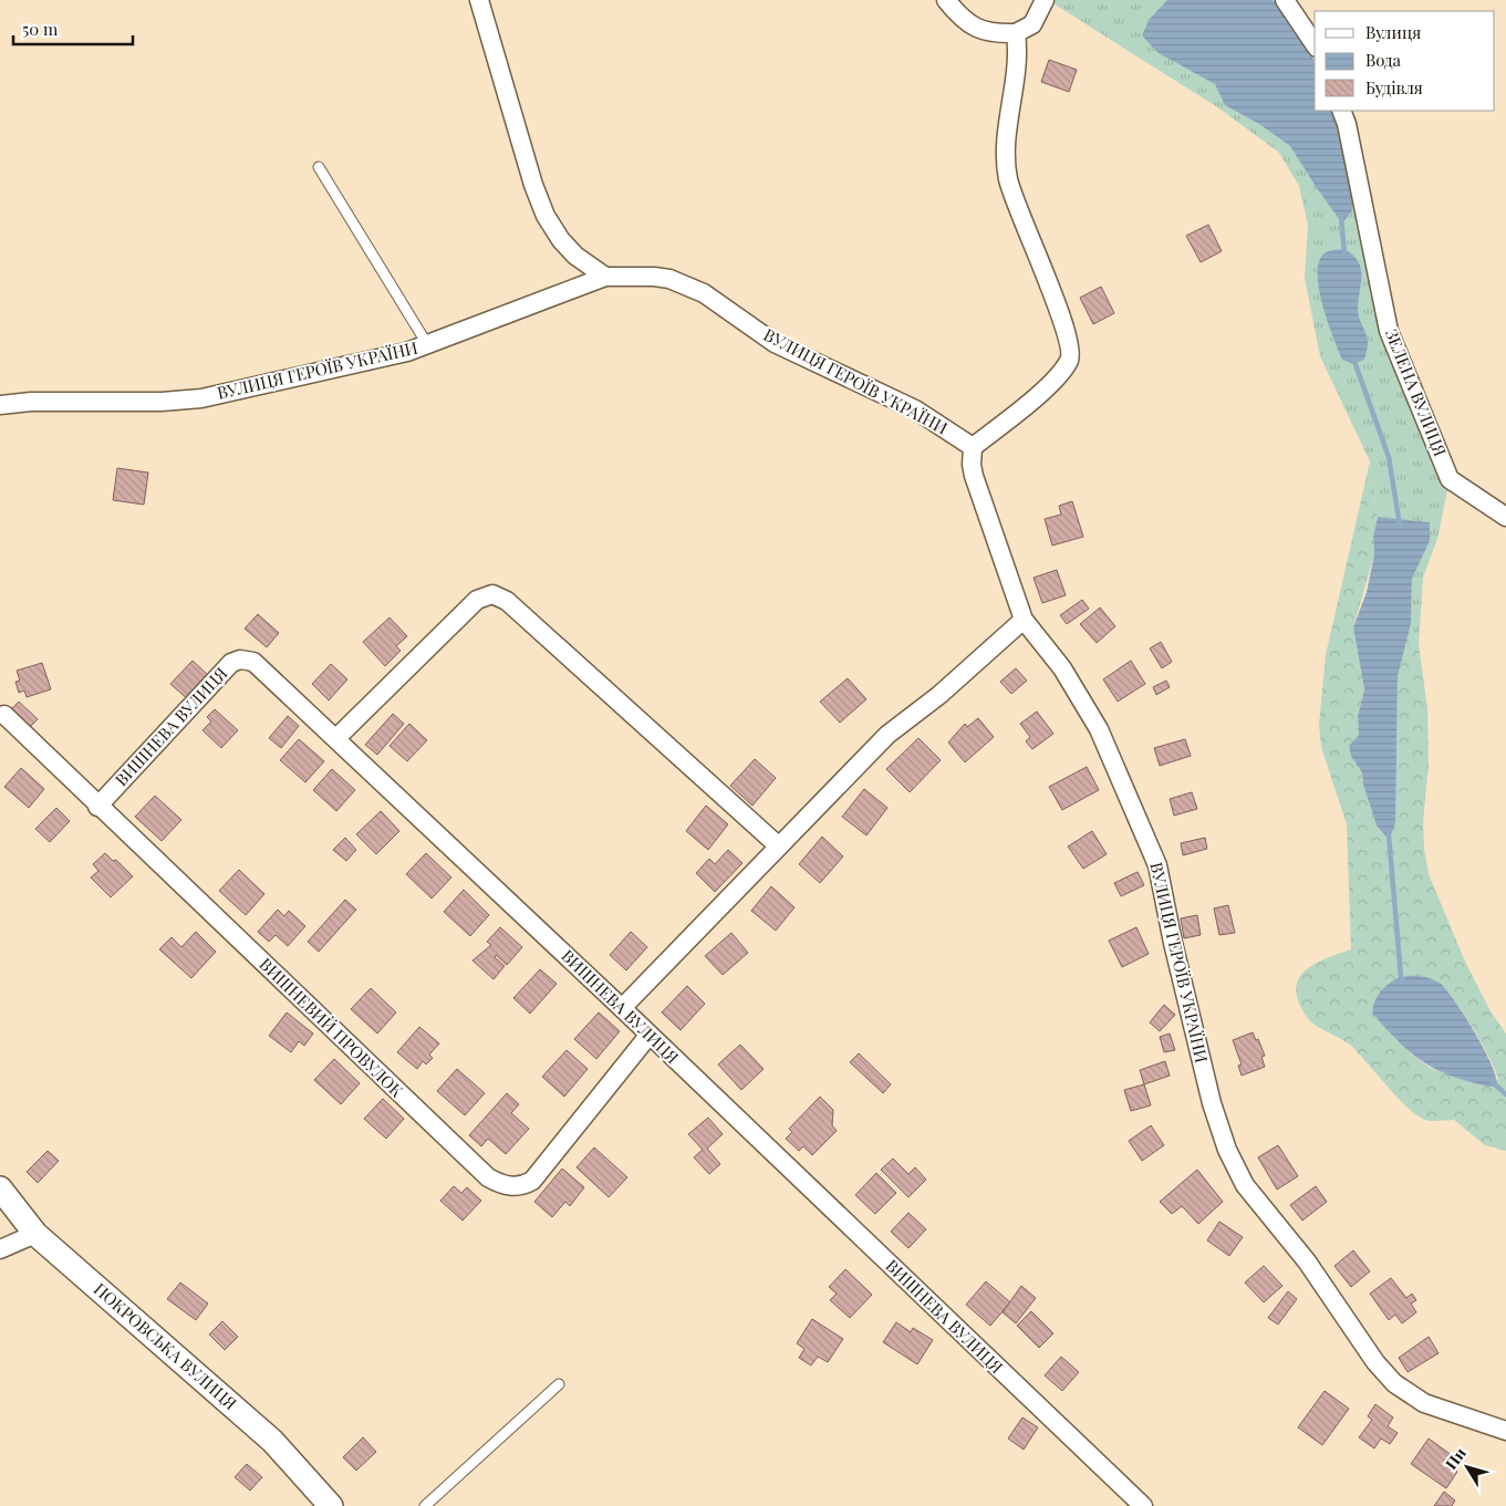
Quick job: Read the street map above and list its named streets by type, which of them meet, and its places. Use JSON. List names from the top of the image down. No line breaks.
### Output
{"streets":{"street":["ВУЛИЦЯ ГЕРОЇВ УКРАЇНИ","ЗЕЛЕНА ВУЛИЦЯ","ВИШНЕВА ВУЛИЦЯ","ВИШНЕВИЙ ПРОВУЛОК","ПОКРОВСЬКА ВУЛИЦЯ"]},"crossings":[["ВИШНЕВА ВУЛИЦЯ","ВИШНЕВИЙ ПРОВУЛОК"]],"legend":["Вулиця","Вода","Будівля"],"scale_bar":"50 m","north":"top left"}
